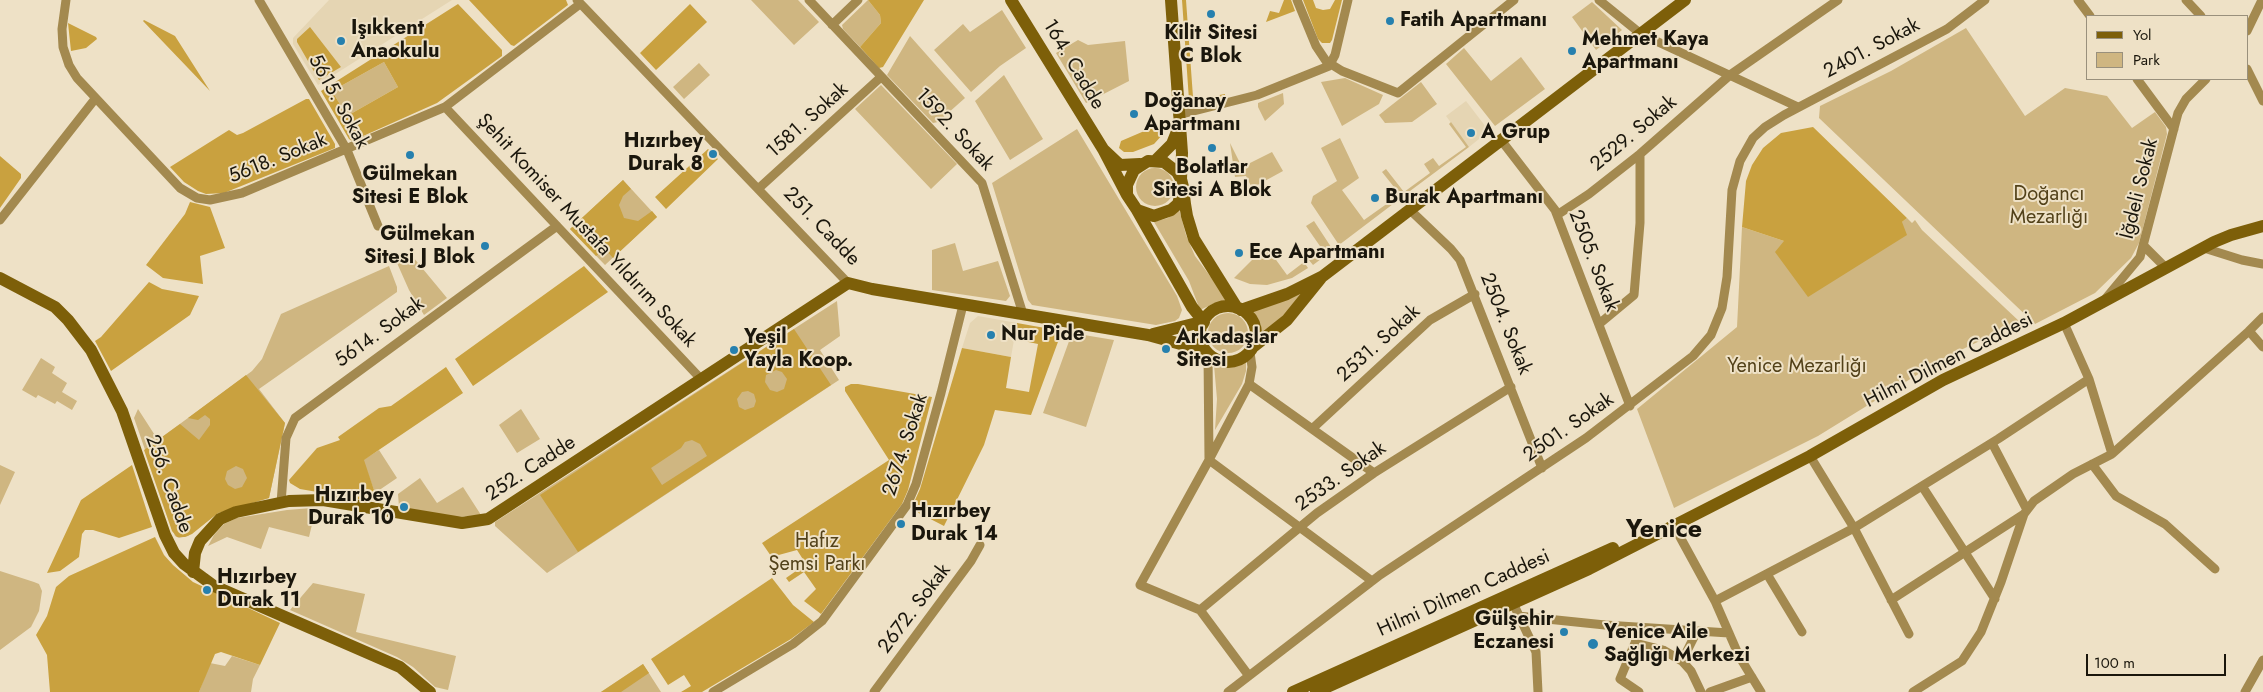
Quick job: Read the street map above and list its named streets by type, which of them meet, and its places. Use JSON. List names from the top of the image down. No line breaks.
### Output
{"streets":{"street":["2401. Sokak","164. Cadde","5615. Sokak","1581. Sokak","1592. Sokak","2529. Sokak","5618. Sokak","İğdeli Sokak","251. Cadde","Şehit Komiser Mustafa Yıldırım Sokak","2505. Sokak","2504. Sokak","5614. Sokak","2531. Sokak","Hilmi Dilmen Caddesi","2501. Sokak","2674. Sokak","252. Cadde","2533. Sokak","256. Cadde","2672. Sokak"]},"crossings":[["2401. Sokak","2501. Sokak"],["5615. Sokak","5618. Sokak"],["1581. Sokak","1592. Sokak"],["1581. Sokak","251. Cadde"],["1592. Sokak","251. Cadde"],["2529. Sokak","2505. Sokak"],["5618. Sokak","251. Cadde"],["5618. Sokak","Şehit Komiser Mustafa Yıldırım Sokak"],["İğdeli Sokak","Hilmi Dilmen Caddesi"],["251. Cadde","2674. Sokak"],["251. Cadde","252. Cadde"],["Şehit Komiser Mustafa Yıldırım Sokak","5614. Sokak"],["Şehit Komiser Mustafa Yıldırım Sokak","252. Cadde"],["2505. Sokak","2501. Sokak"],["2504. Sokak","2531. Sokak"],["2504. Sokak","2501. Sokak"],["2504. Sokak","2533. Sokak"],["5614. Sokak","252. Cadde"],["252. Cadde","256. Cadde"]],"districts":["Yenice"],"parks":["Doğancı Mezarlığı","Yenice Mezarlığı","Hafız Şemsi Parkı"],"places":["Kilit Sitesi C Blok","Fatih Apartmanı","Işıkkent Anaokulu","Mehmet Kaya Apartmanı","Doğanay Apartmanı","A Grup","Bolatlar Sitesi A Blok","Hızırbey Durak 8","Gülmekan Sitesi E Blok","Burak Apartmanı","Gülmekan Sitesi J Blok","Ece Apartmanı","Nur Pide","Arkadaşlar Sitesi","Yeşil Yayla Koop.","Hızırbey Durak 10","Hızırbey Durak 14","Hızırbey Durak 11","Gülşehir Eczanesi","Yenice Aile Sağlığı Merkezi"],"legend":["Yol","Park"],"scale_bar":"100 m"}
